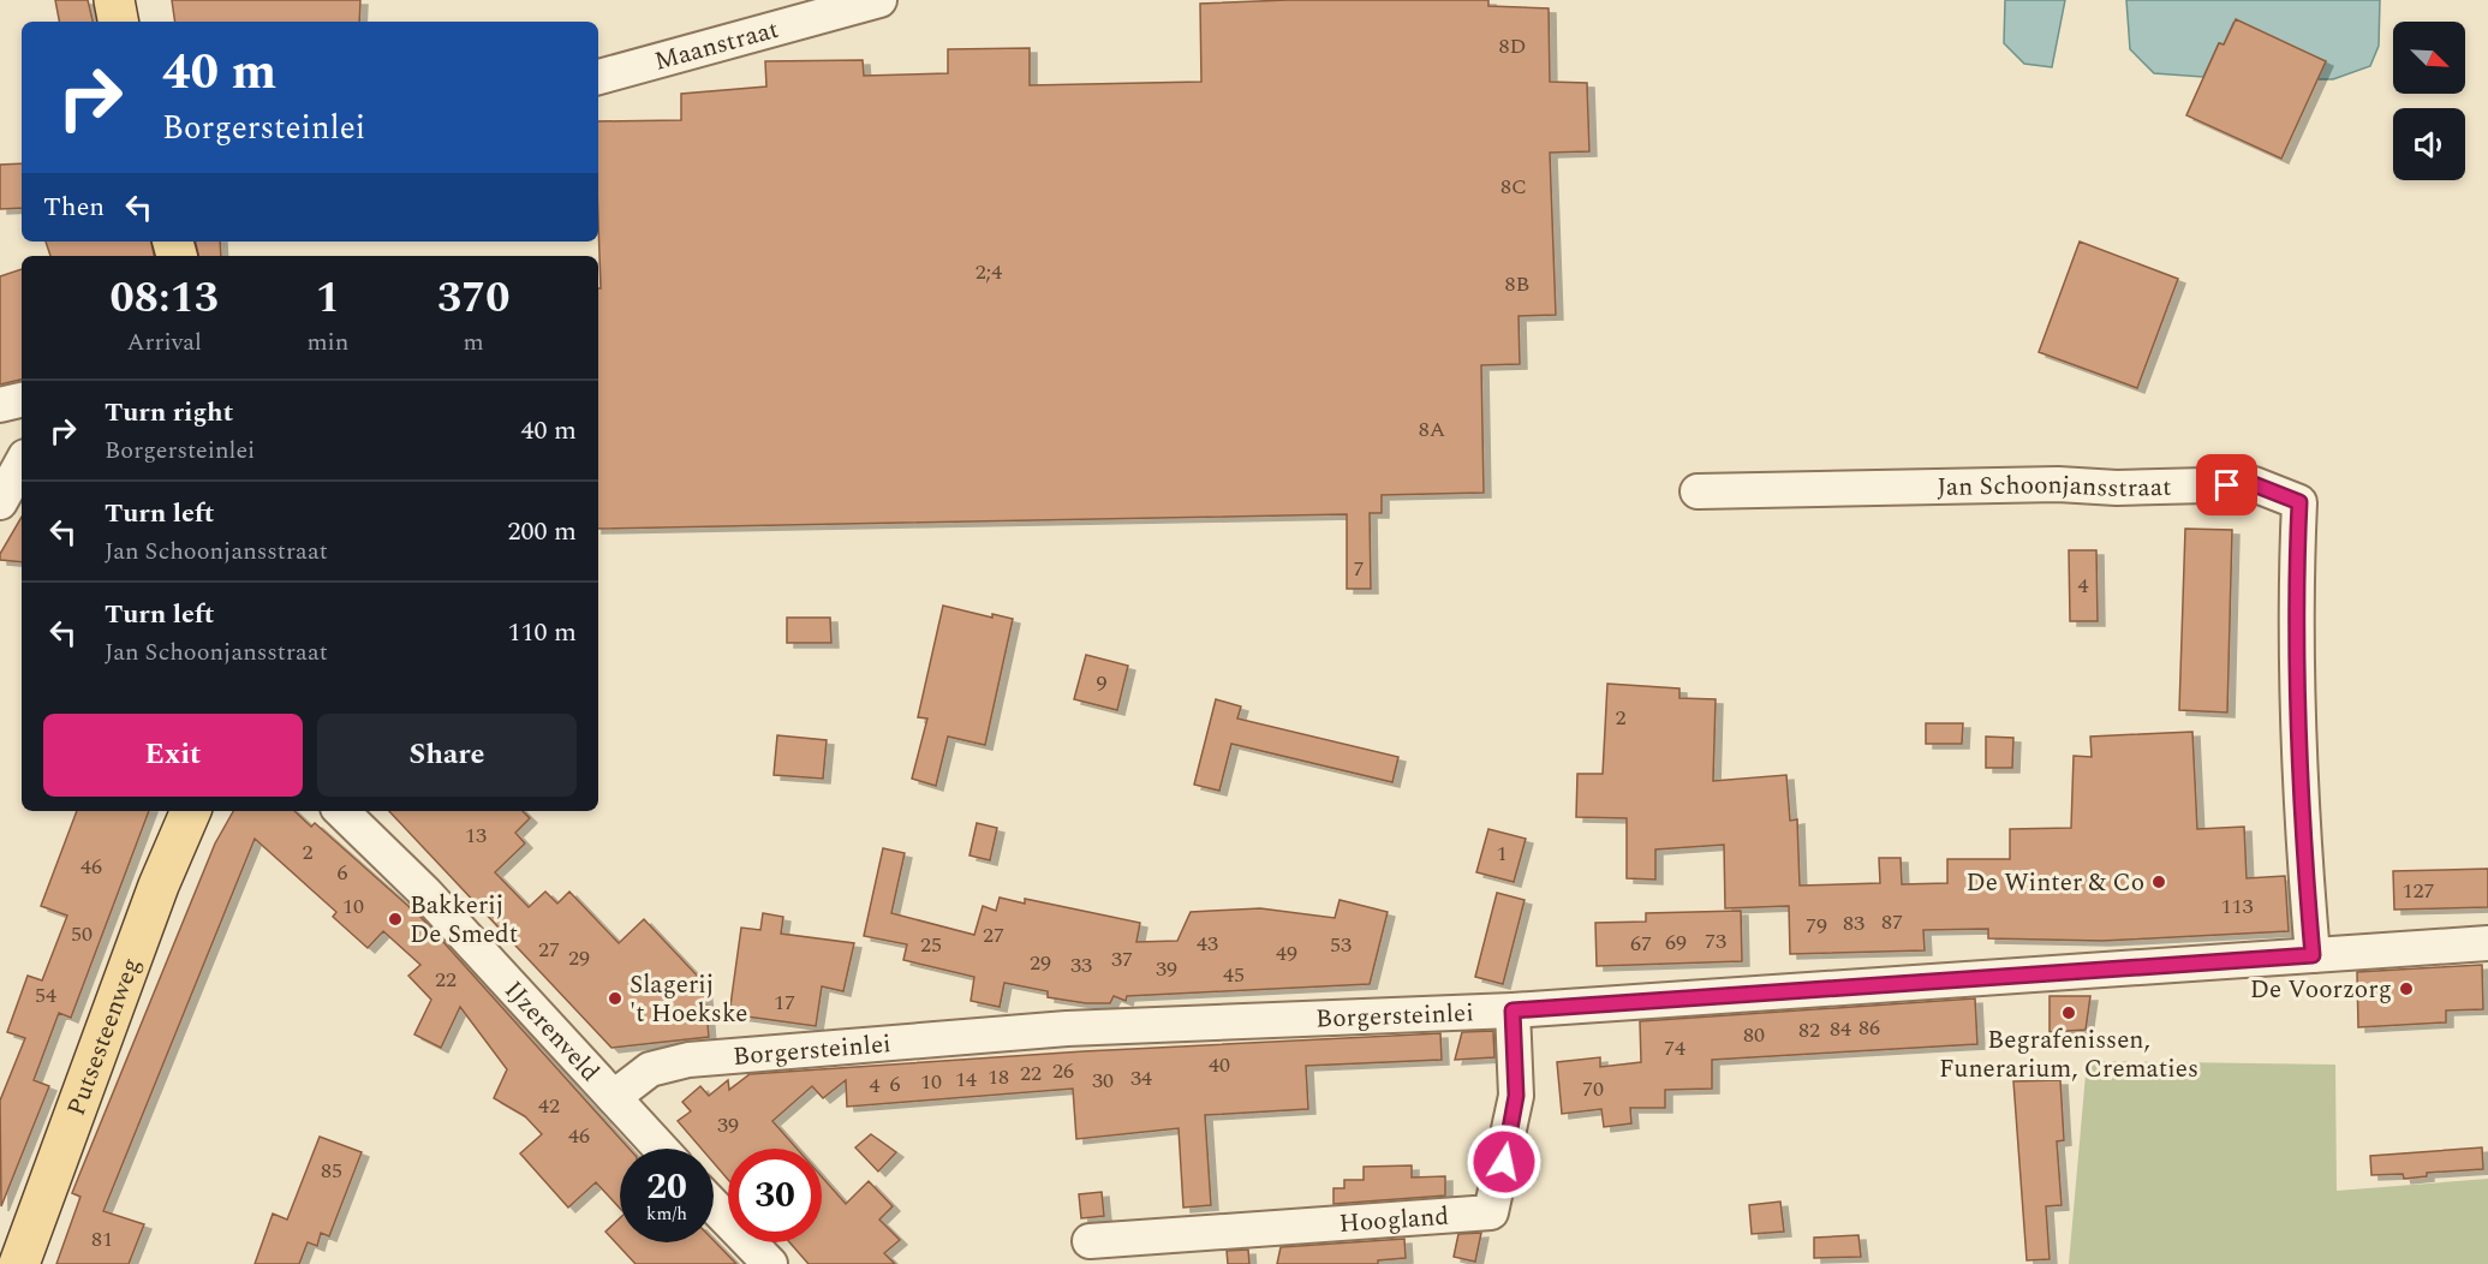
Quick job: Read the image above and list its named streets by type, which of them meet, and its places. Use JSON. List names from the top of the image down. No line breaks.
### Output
{"streets":{"main road":["Putsesteenweg"],"street":["Maanstraat","Jan Schoonjansstraat","Borgersteinlei","IJzerenveld","Hoogland"]},"crossings":[["Jan Schoonjansstraat","Borgersteinlei"],["Borgersteinlei","IJzerenveld"],["Borgersteinlei","Hoogland"]],"places":["De Winter & Co","Bakkerij De Smedt","De Voorzorg","Slagerij 't Hoekske","Begrafenissen, Funerarium, Crematies"],"house_numbers":["8D","8C","2;4","8B","8A","7","4","9","2","13","2","1","46","6","127","10","113","87","83","79","50","27","73","69","43","67","25","53","27","49","29","37","29","33","39","45","22","54","17","86","84","82","80","74","40","26","22","18","34","14","30","10","6","4","70","42","39","46","85","81"],"north":"bottom right","page":{"turn":["40 m","Borgersteinlei"],"then":"Then","eta":["08:13","Arrival","1","min","370","m"],"list":[{"name":"Turn right","note":"Borgersteinlei","value":"40 m"},{"name":"Turn left","note":"Jan Schoonjansstraat","value":"200 m"},{"name":"Turn left","note":"Jan Schoonjansstraat","value":"110 m"}],"buttons":["Exit","Share"],"speed":"20 km/h","limit":"30"}}
